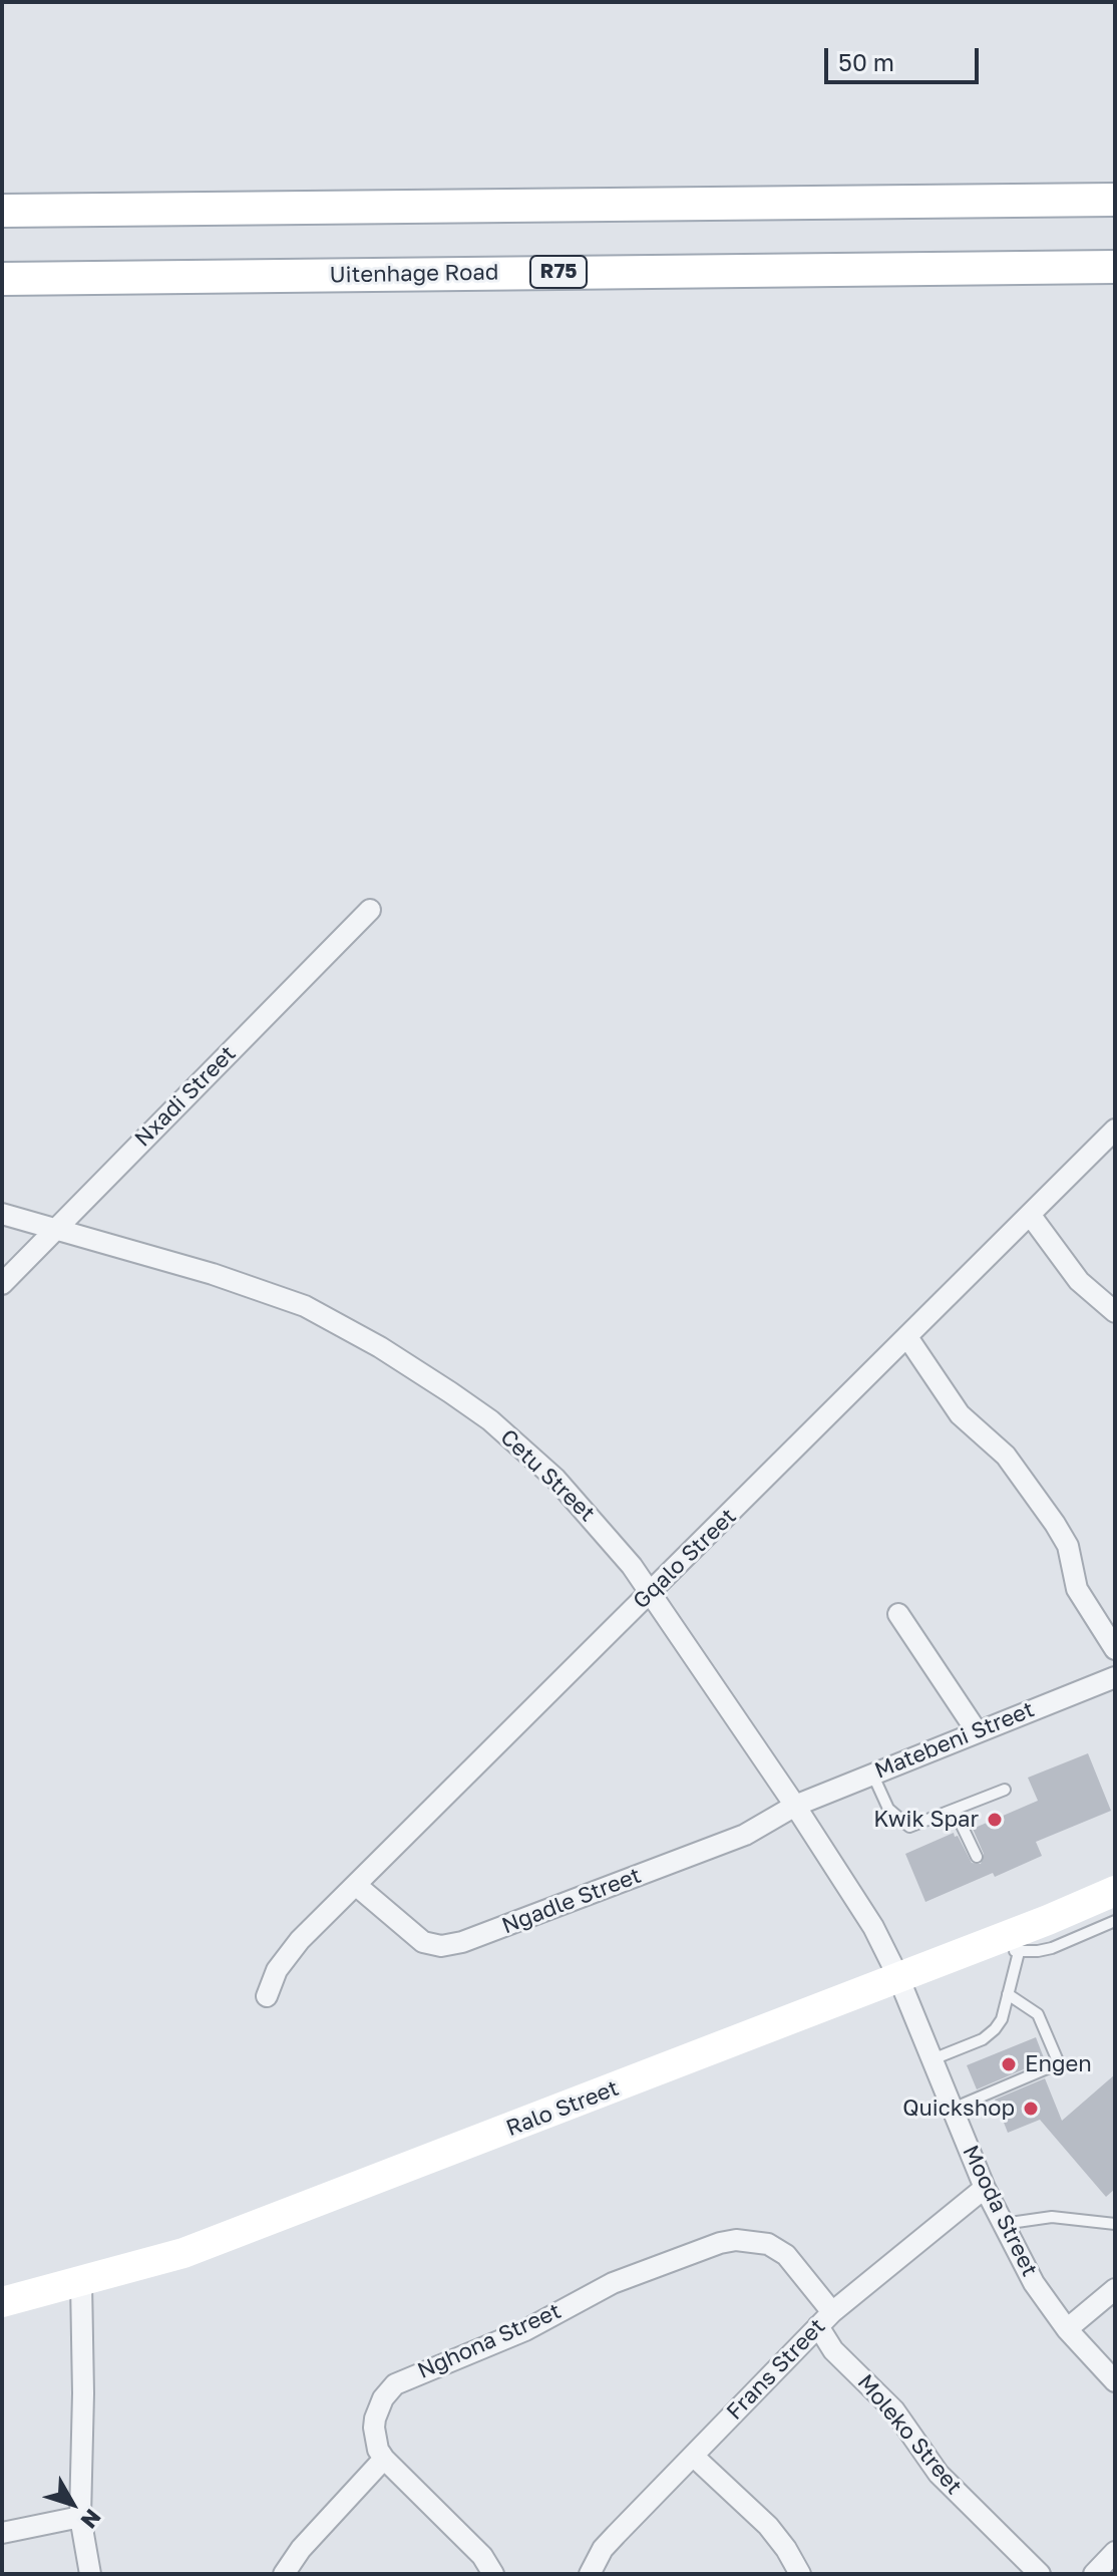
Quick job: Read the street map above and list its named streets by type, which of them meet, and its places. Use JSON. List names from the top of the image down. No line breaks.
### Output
{"streets":{"main road":["R75","Uitenhage Road"],"street":["Nxadi Street","Cetu Street","Gqalo Street","Matebeni Street","Ngadle Street","Ralo Street","Mooda Street","Nghona Street","Frans Street","Moleko Street"]},"crossings":[["Nxadi Street","Cetu Street"],["Cetu Street","Gqalo Street"],["Cetu Street","Matebeni Street"],["Cetu Street","Ngadle Street"],["Cetu Street","Ralo Street"],["Cetu Street","Mooda Street"],["Gqalo Street","Ngadle Street"],["Matebeni Street","Ngadle Street"],["Ralo Street","Mooda Street"],["Mooda Street","Frans Street"],["Nghona Street","Frans Street"],["Nghona Street","Moleko Street"],["Frans Street","Moleko Street"]],"places":["Kwik Spar","Engen","Quickshop"],"scale_bar":"50 m","north":"bottom right"}
